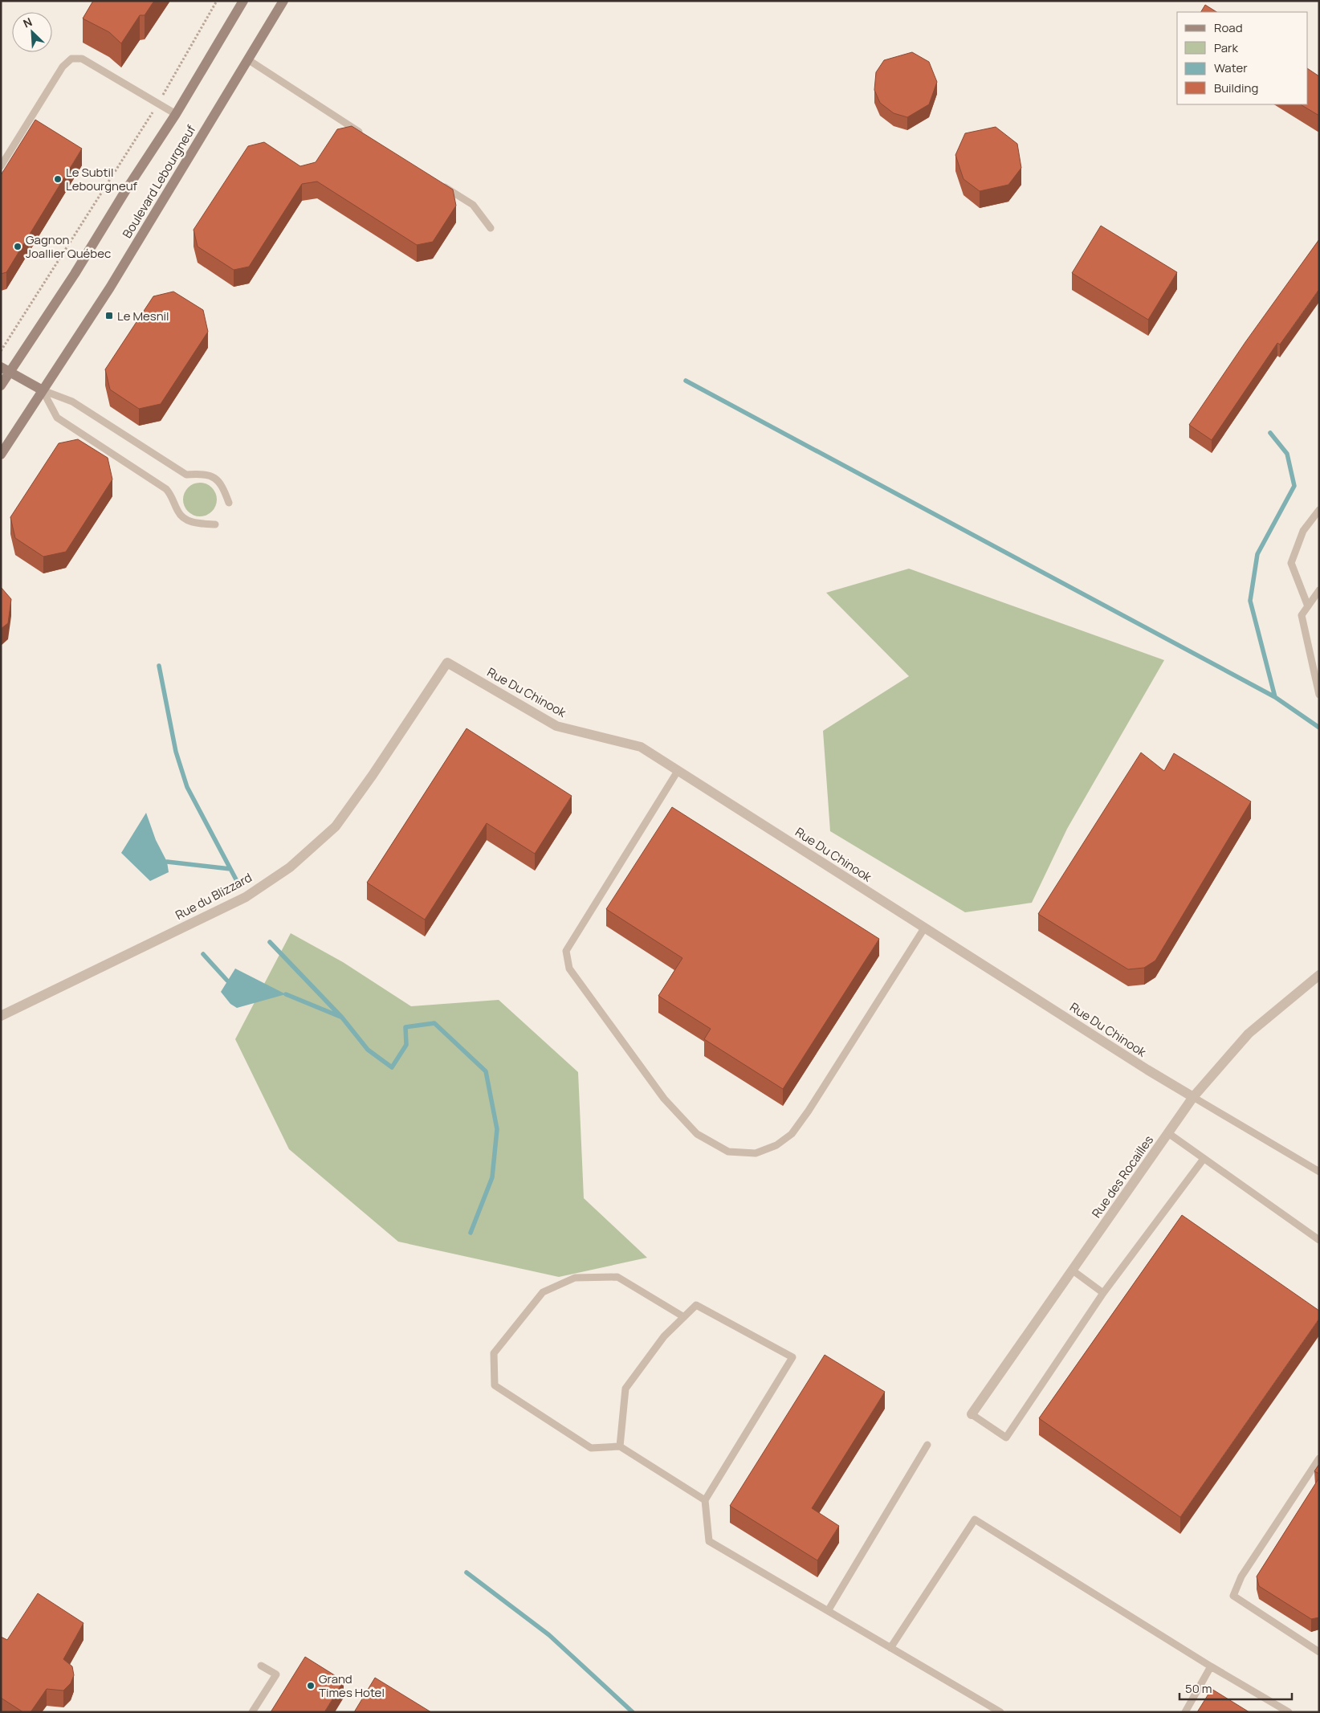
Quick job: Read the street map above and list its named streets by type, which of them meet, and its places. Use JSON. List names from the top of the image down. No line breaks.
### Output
{"streets":{"main road":["Boulevard Lebourgneuf"],"street":["Rue Du Chinook","Rue du Blizzard","Rue des Rocailles"]},"crossings":[["Rue Du Chinook","Rue du Blizzard"],["Rue Du Chinook","Rue des Rocailles"]],"places":{"other":["Le Subtil Lebourgneuf","Gagnon Joallier Québec","Grand Times Hotel"],"transit":["Le Mesnil"]},"legend":["Road","Park","Water","Building"],"scale_bar":"50 m","north":"top left"}
